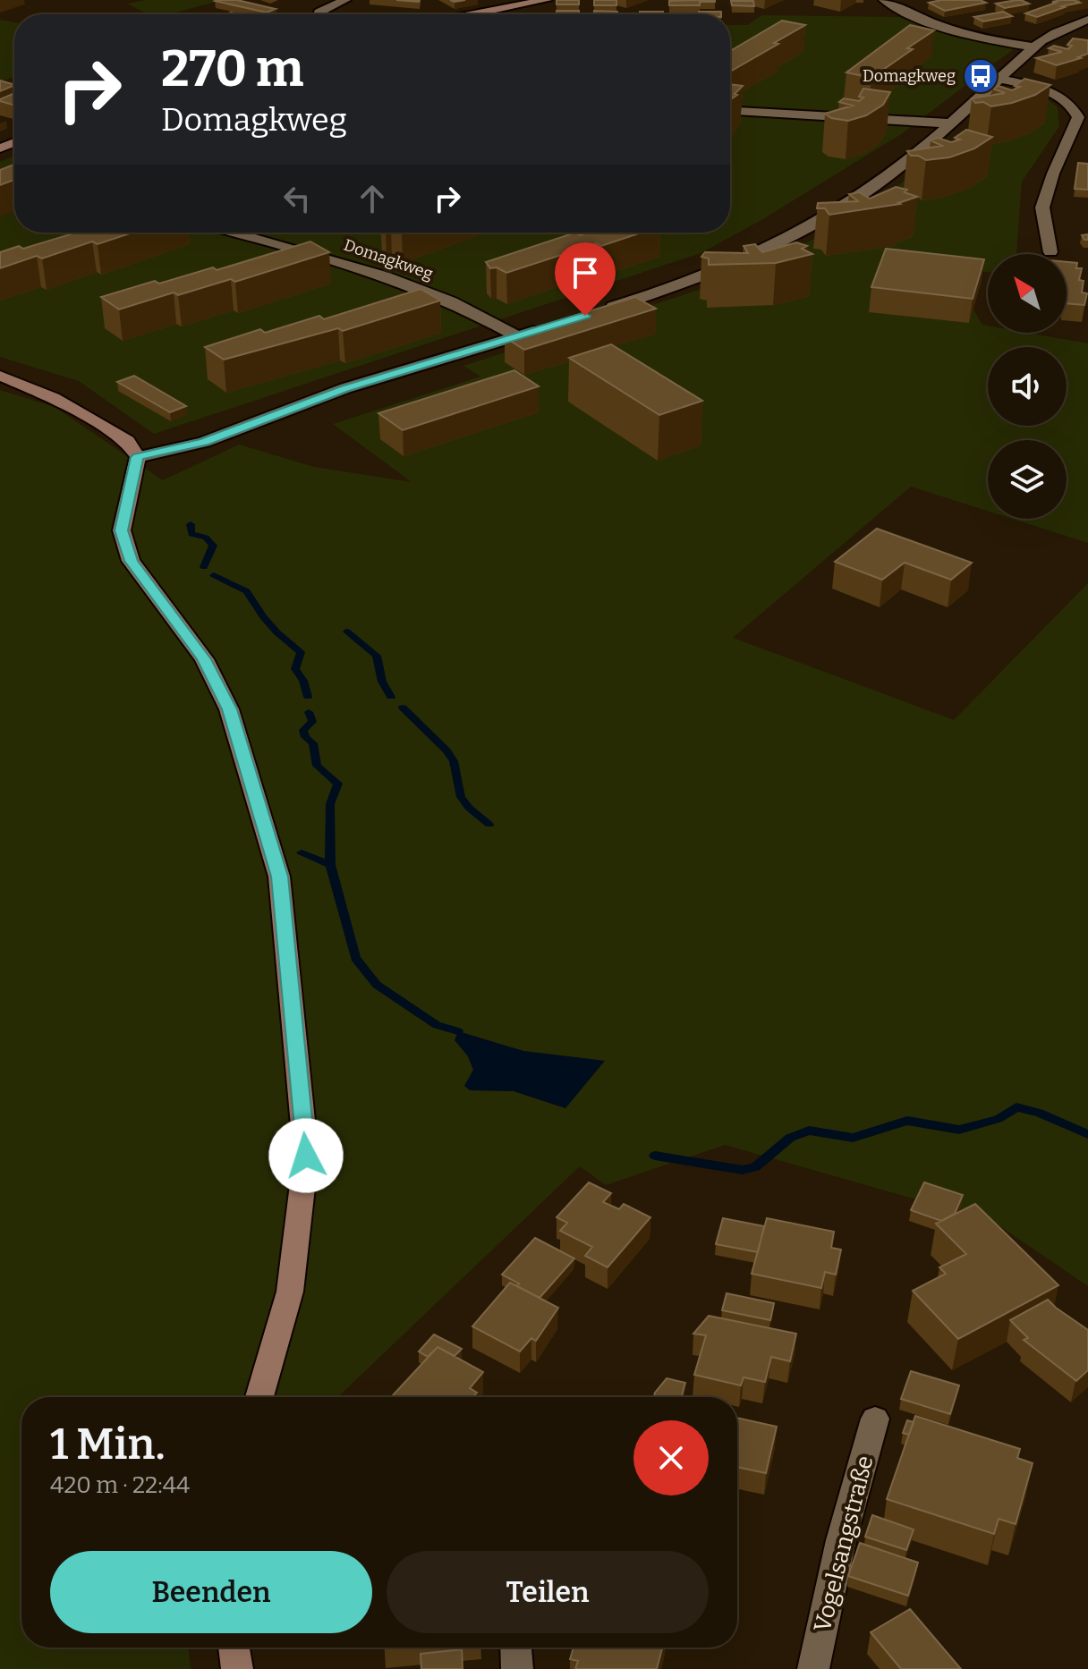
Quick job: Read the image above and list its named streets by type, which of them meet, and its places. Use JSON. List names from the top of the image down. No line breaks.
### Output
{"streets":{"street":["Domagkweg","Vogelsangstraße"]},"places":{"bus stop":["Domagkweg"]},"north":"top left","page":{"turn":["270 m","Domagkweg"],"heading":["1 Min.","420 m · 22:44"],"buttons":["Beenden","Teilen"]}}
